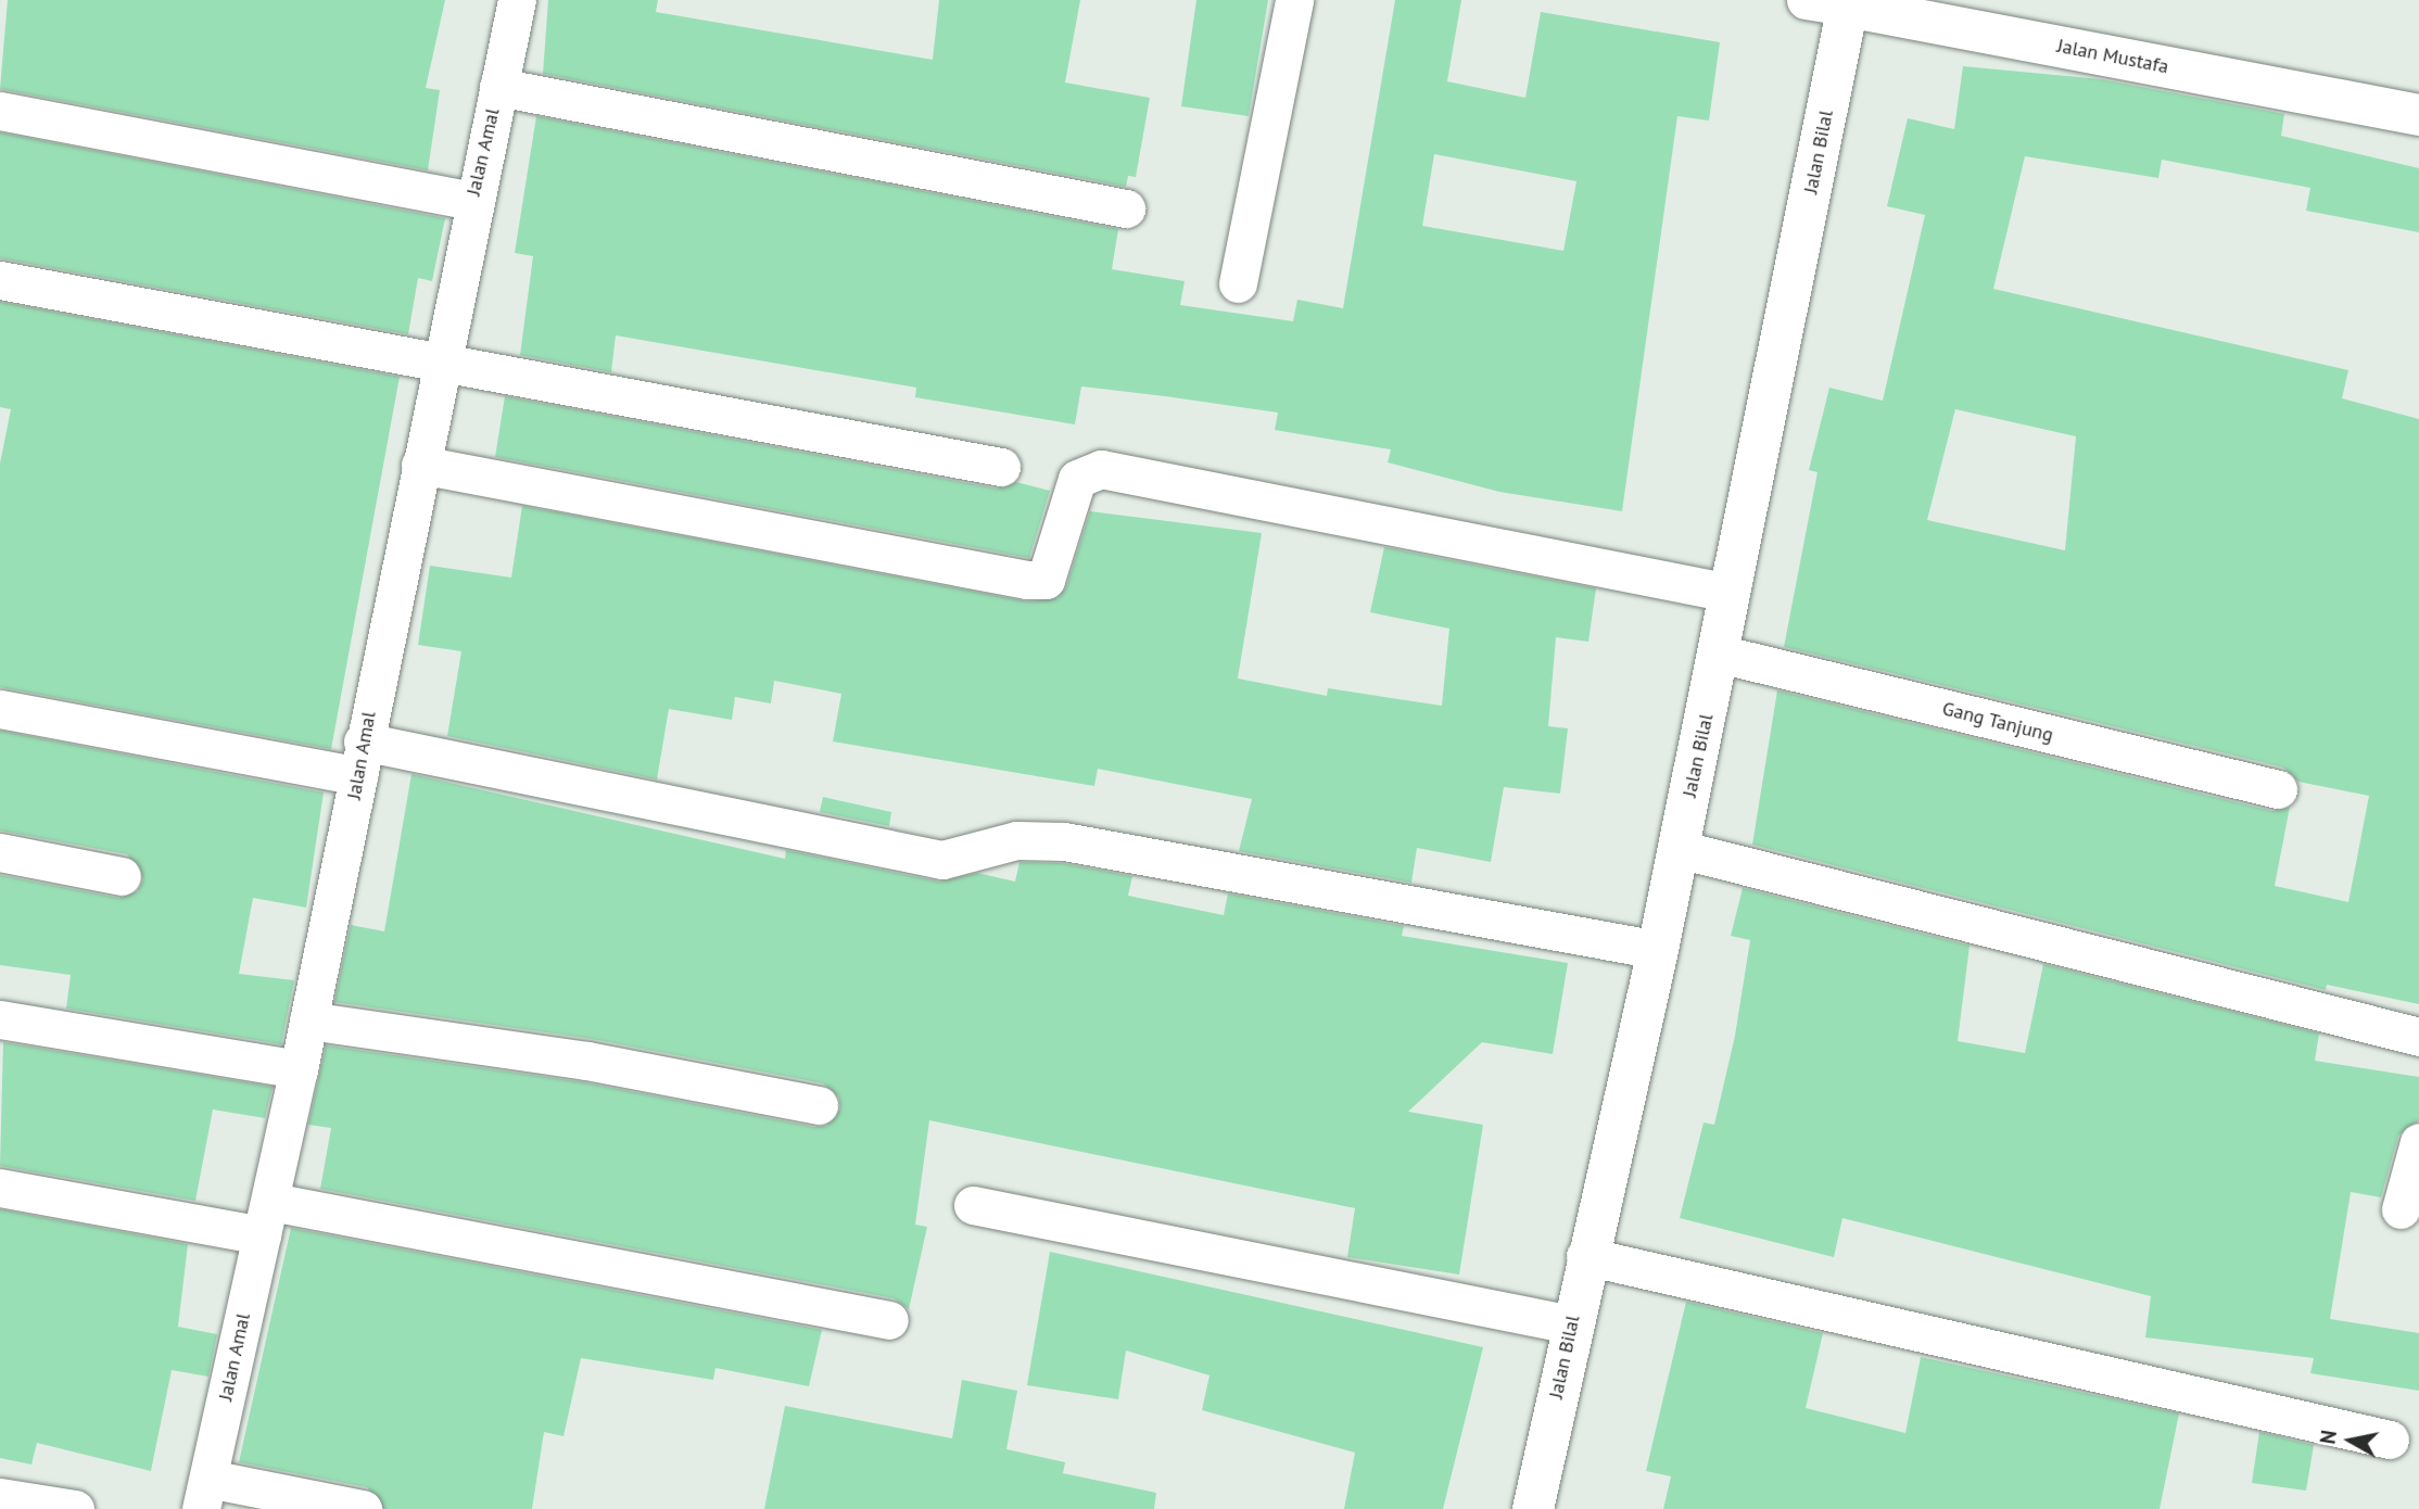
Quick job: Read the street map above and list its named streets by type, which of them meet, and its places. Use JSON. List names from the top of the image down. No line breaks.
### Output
{"streets":{"main road":["Jalan Mustafa","Jalan Bilal"],"street":["Jalan Amal","Gang Tanjung"]},"crossings":[["Jalan Mustafa","Jalan Bilal"],["Jalan Bilal","Gang Tanjung"]],"north":"left"}
